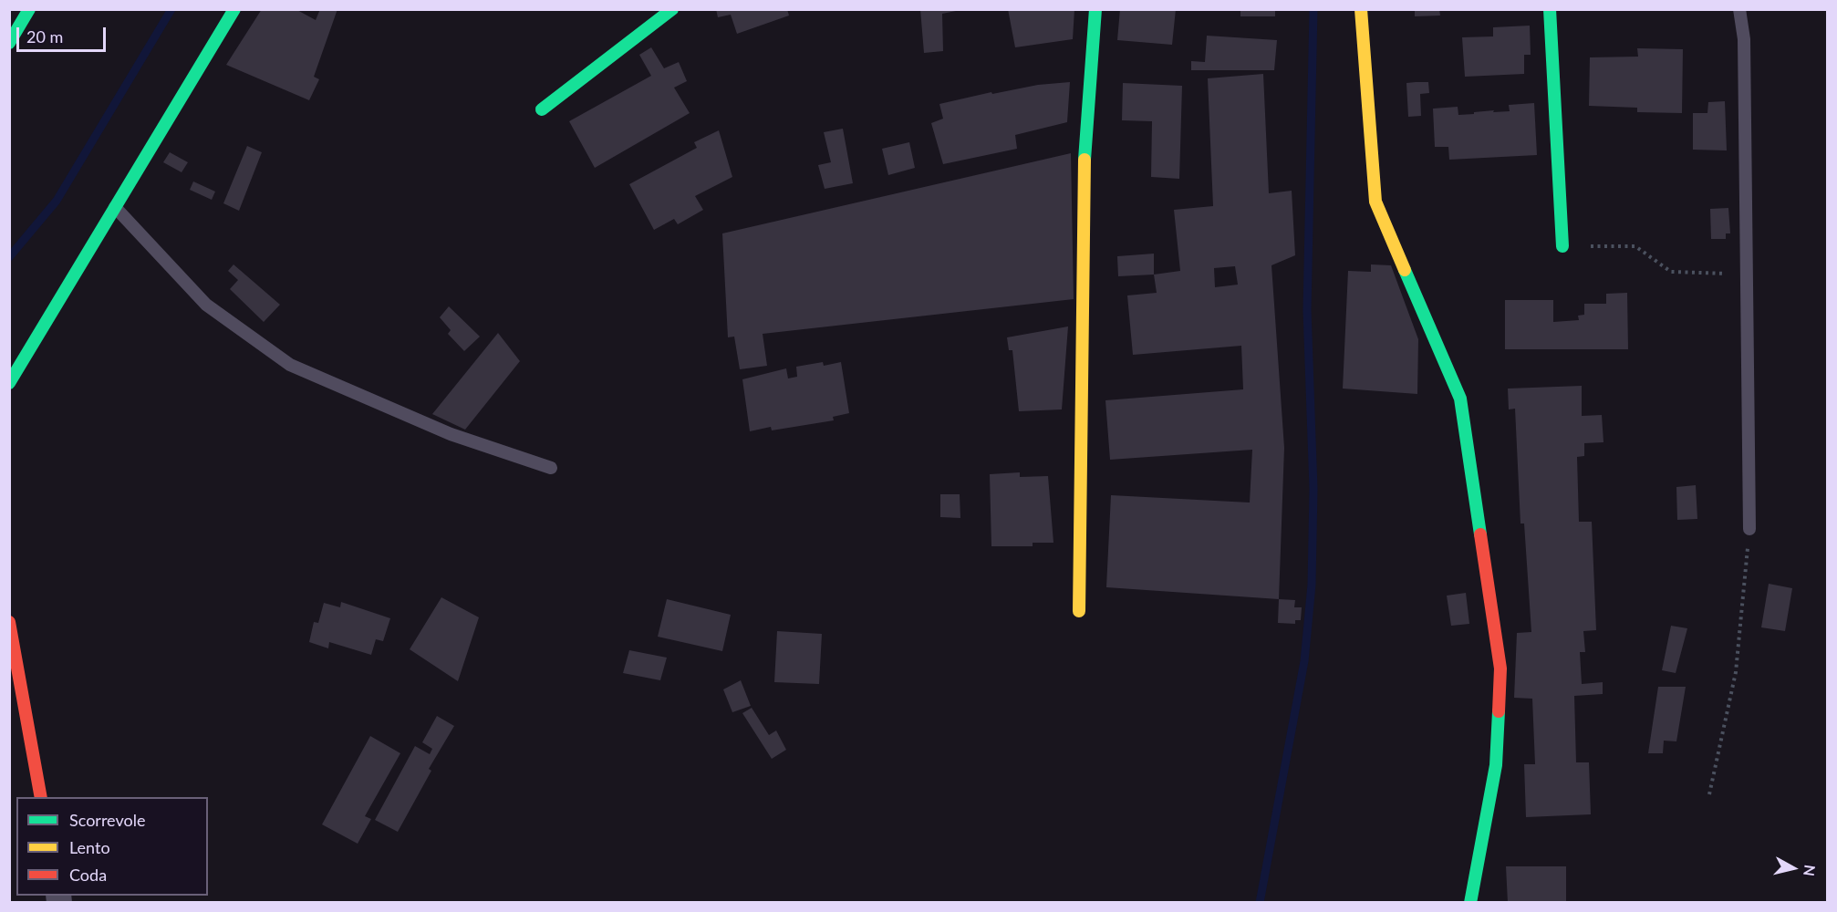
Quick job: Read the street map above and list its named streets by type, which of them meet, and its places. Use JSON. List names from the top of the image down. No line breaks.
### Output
{"legend":["Scorrevole","Lento","Coda"],"scale_bar":"20 m","north":"right"}
